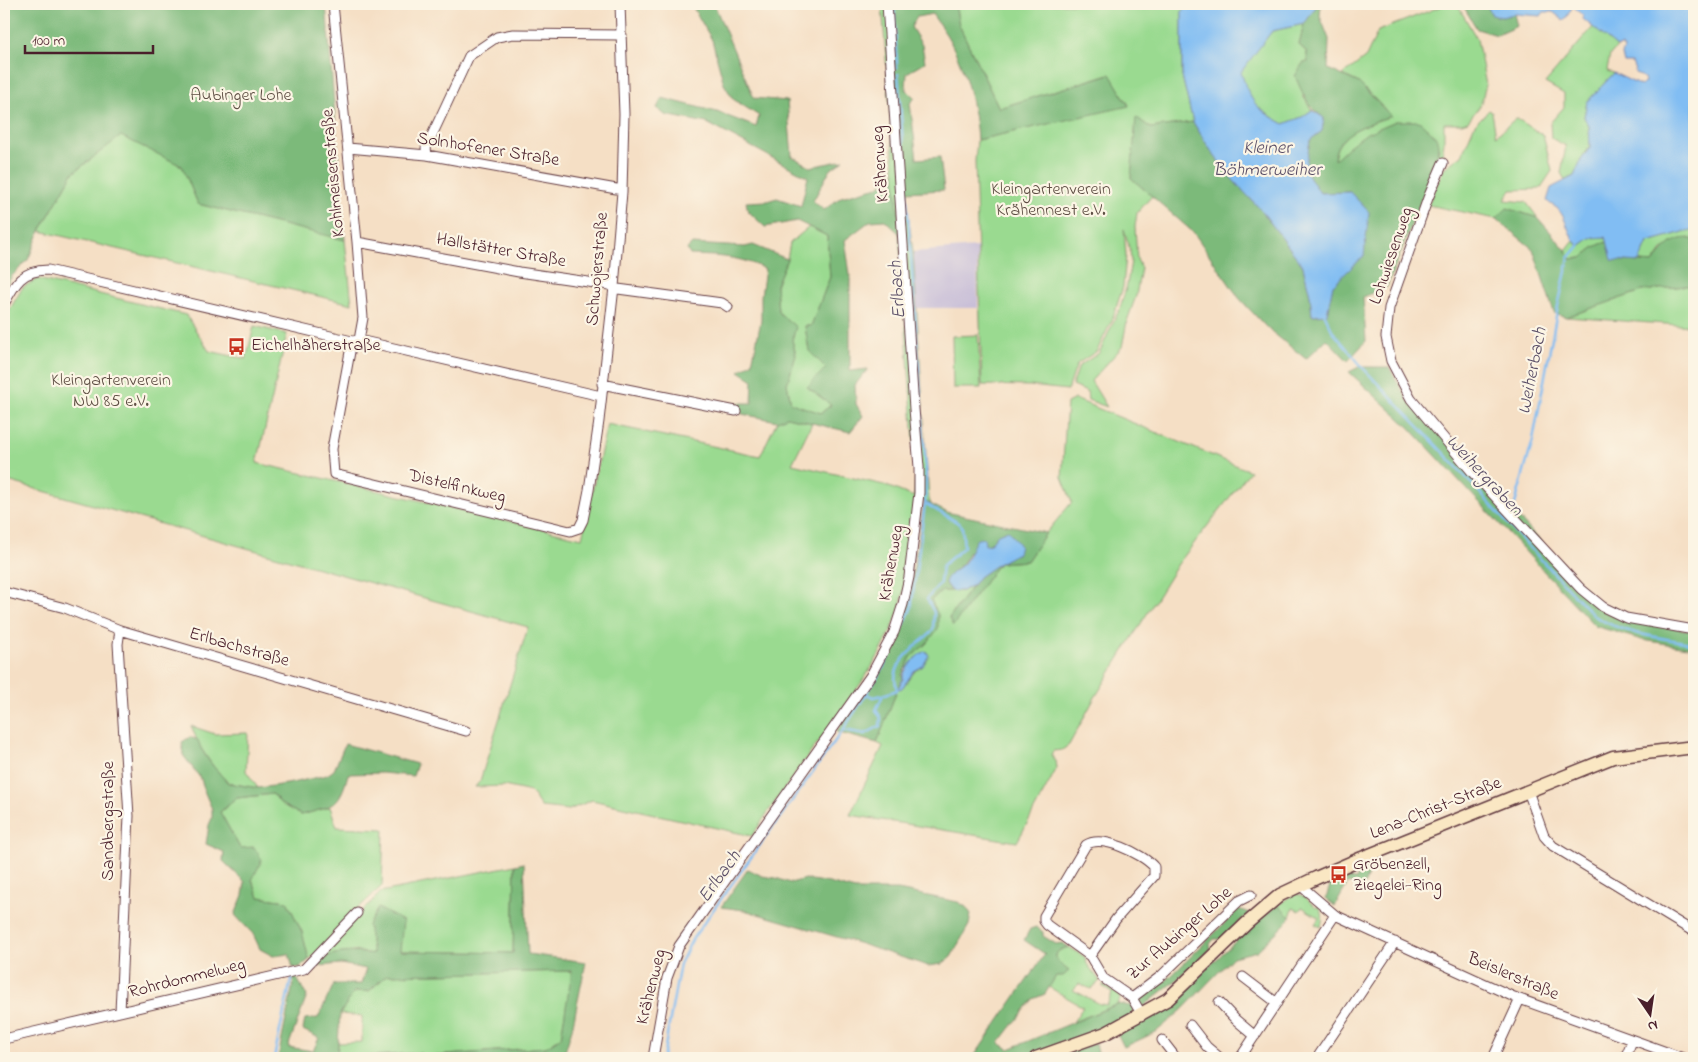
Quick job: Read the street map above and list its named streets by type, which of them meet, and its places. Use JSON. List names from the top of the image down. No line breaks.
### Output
{"streets":{"street":["Solnhofener Straße","Krähenweg","Kohlmeisenstraße","Hallstätter Straße","Lohwiesenweg","Schwojerstraße","Distelfinkweg","Erlbachstraße","Lena-Christ-Straße","Sandbergstraße","Zur Aubinger Lohe","Beislerstraße","Rohrdommelweg"]},"crossings":[["Solnhofener Straße","Kohlmeisenstraße"],["Solnhofener Straße","Schwojerstraße"],["Kohlmeisenstraße","Hallstätter Straße"],["Kohlmeisenstraße","Distelfinkweg"],["Hallstätter Straße","Schwojerstraße"],["Schwojerstraße","Distelfinkweg"],["Erlbachstraße","Sandbergstraße"],["Lena-Christ-Straße","Beislerstraße"],["Sandbergstraße","Rohrdommelweg"]],"water":["Kleiner Böhmerweiher","Erlbach","Weiherbach","Weihergraben"],"parks":["Aubinger Lohe","Kleingartenverein Krähennest e.V.","Kleingartenverein NW 85 e.V."],"places":{"bus stop":["Eichelhäherstraße","Gröbenzell, Ziegelei-Ring"]},"scale_bar":"100 m","north":"bottom"}
